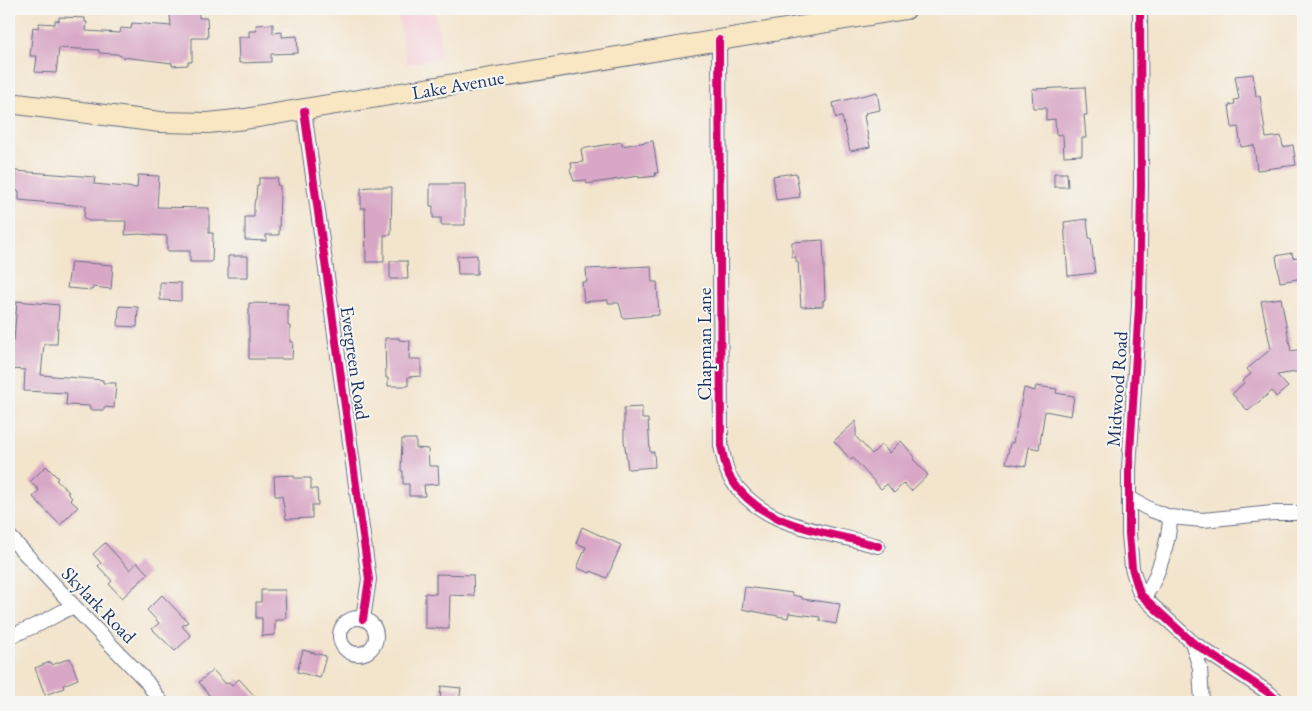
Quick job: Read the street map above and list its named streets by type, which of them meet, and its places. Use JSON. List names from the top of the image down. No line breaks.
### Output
{"streets":{"main road":["Lake Avenue"],"street":["Chapman Lane","Evergreen Road","Midwood Road","Skylark Road"]},"crossings":[["Lake Avenue","Chapman Lane"],["Lake Avenue","Evergreen Road"]]}
